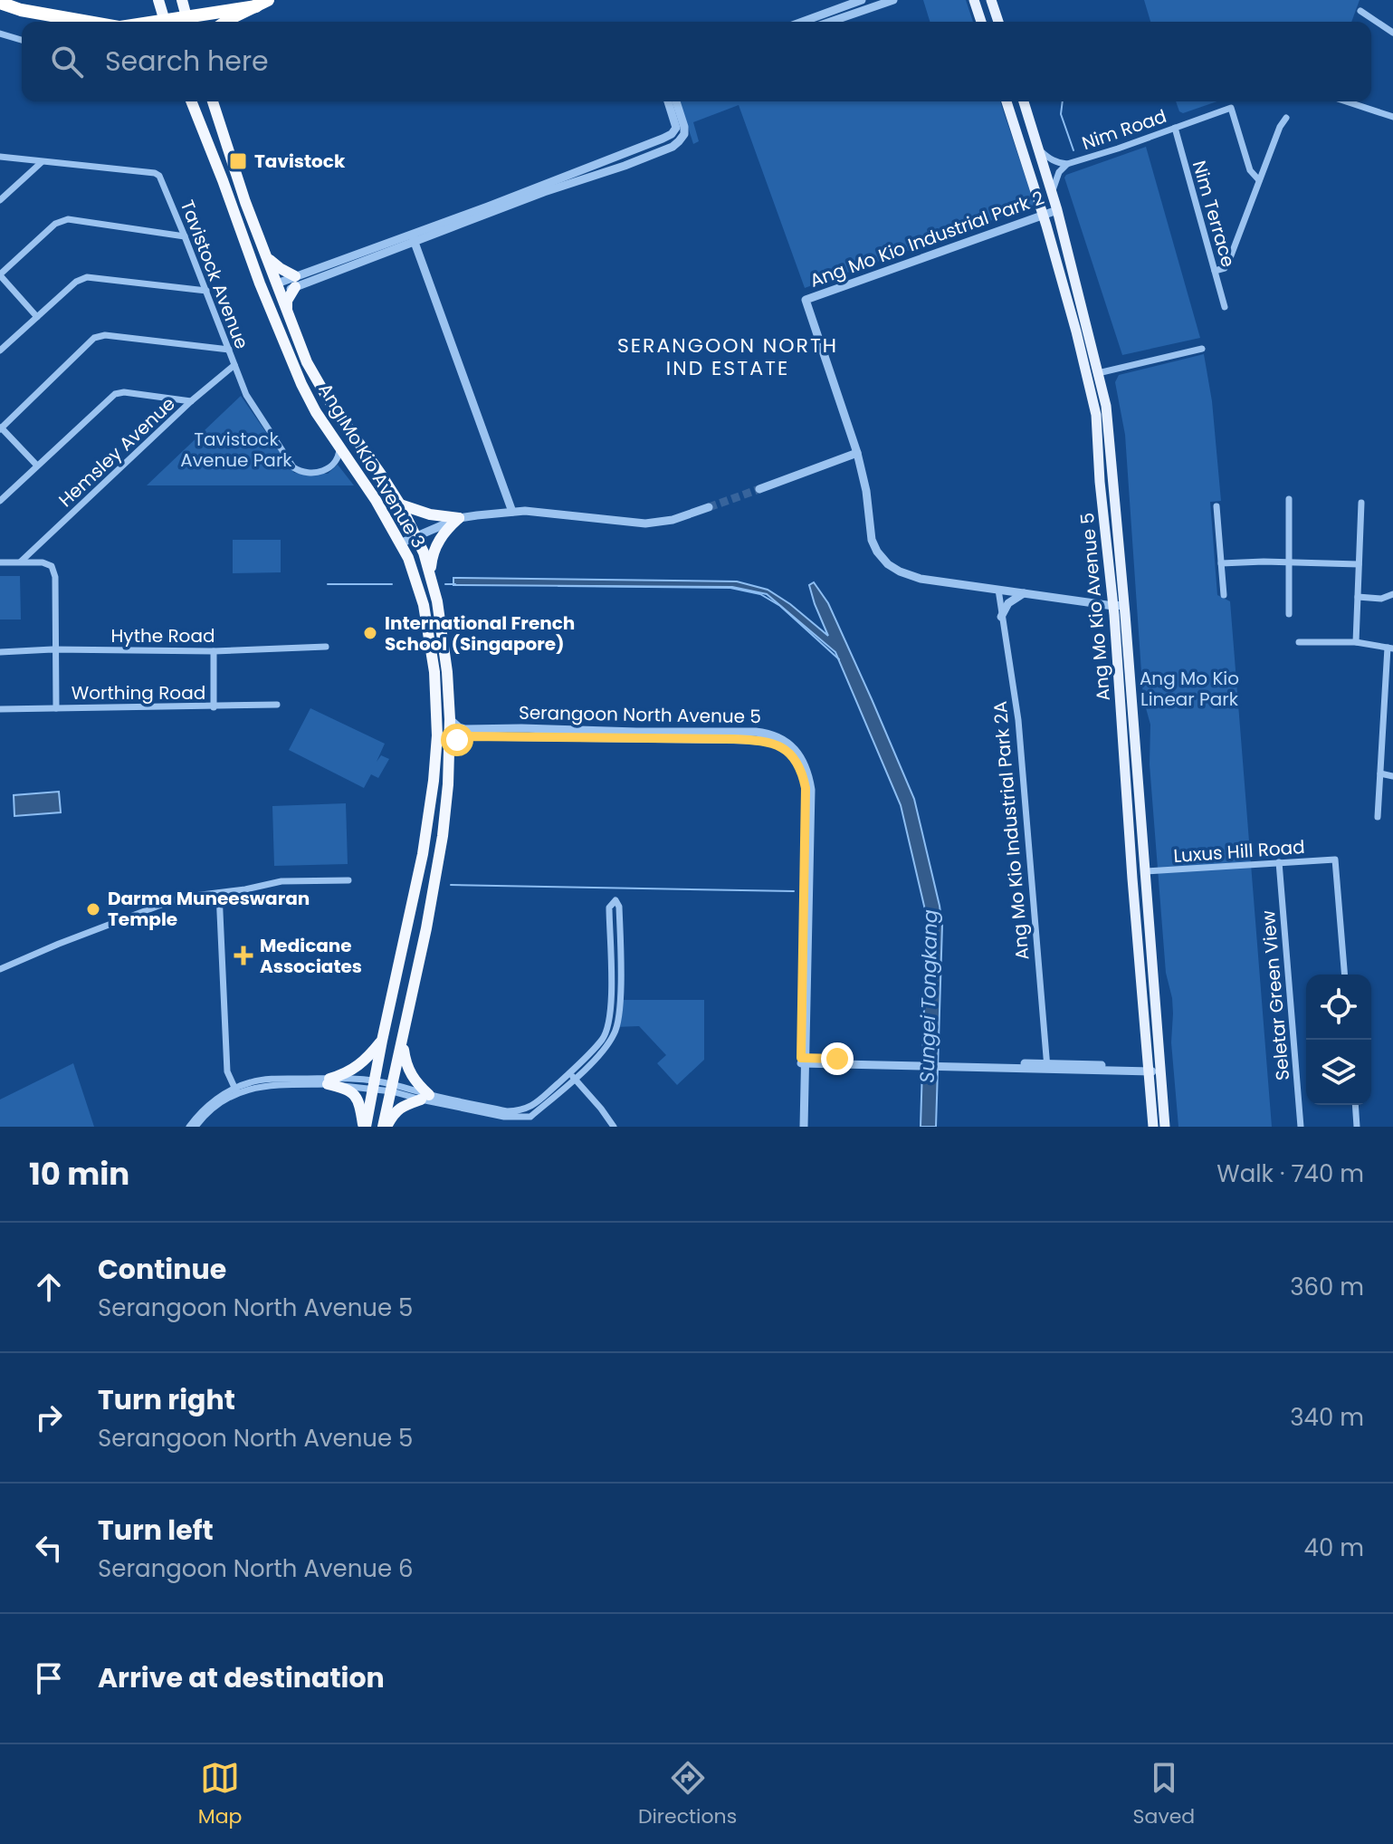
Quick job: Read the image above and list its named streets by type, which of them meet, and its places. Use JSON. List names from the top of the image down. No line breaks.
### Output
{"streets":{"highway":["Ang Mo Kio Avenue 3"],"main road":["Ang Mo Kio Avenue 5"],"street":["Nim Road","Nim Terrace","Ang Mo Kio Industrial Park 2","Tavistock Avenue","Hemsley Avenue","Hythe Road","Worthing Road","Serangoon North Avenue 5","Ang Mo Kio Industrial Park 2A","Luxus Hill Road","Seletar Green View"]},"crossings":[["Nim Road","Nim Terrace"],["Ang Mo Kio Industrial Park 2","Ang Mo Kio Avenue 5"],["Ang Mo Kio Industrial Park 2","Ang Mo Kio Industrial Park 2A"],["Tavistock Avenue","Hemsley Avenue"],["Tavistock Avenue","Ang Mo Kio Avenue 3"],["Ang Mo Kio Avenue 3","Serangoon North Avenue 5"],["Ang Mo Kio Avenue 5","Luxus Hill Road"],["Luxus Hill Road","Seletar Green View"]],"districts":["SERANGOON NORTH IND ESTATE"],"water":["Sungei Tongkang"],"parks":["Tavistock Avenue Park","Ang Mo Kio Linear Park"],"places":{"transit":["Tavistock"],"other":["International French School (Singapore)","Darma Muneeswaran Temple"],"health":["Medicane Associates"]},"page":{"search":"Search here","heading":["10 min","Walk · 740 m"],"list":[["Continue","Serangoon North Avenue 5","360 m"],["Turn right","Serangoon North Avenue 5","340 m"],["Turn left","Serangoon North Avenue 6","40 m"],"Arrive at destination"],"nav":["Map","Directions","Saved"]}}
